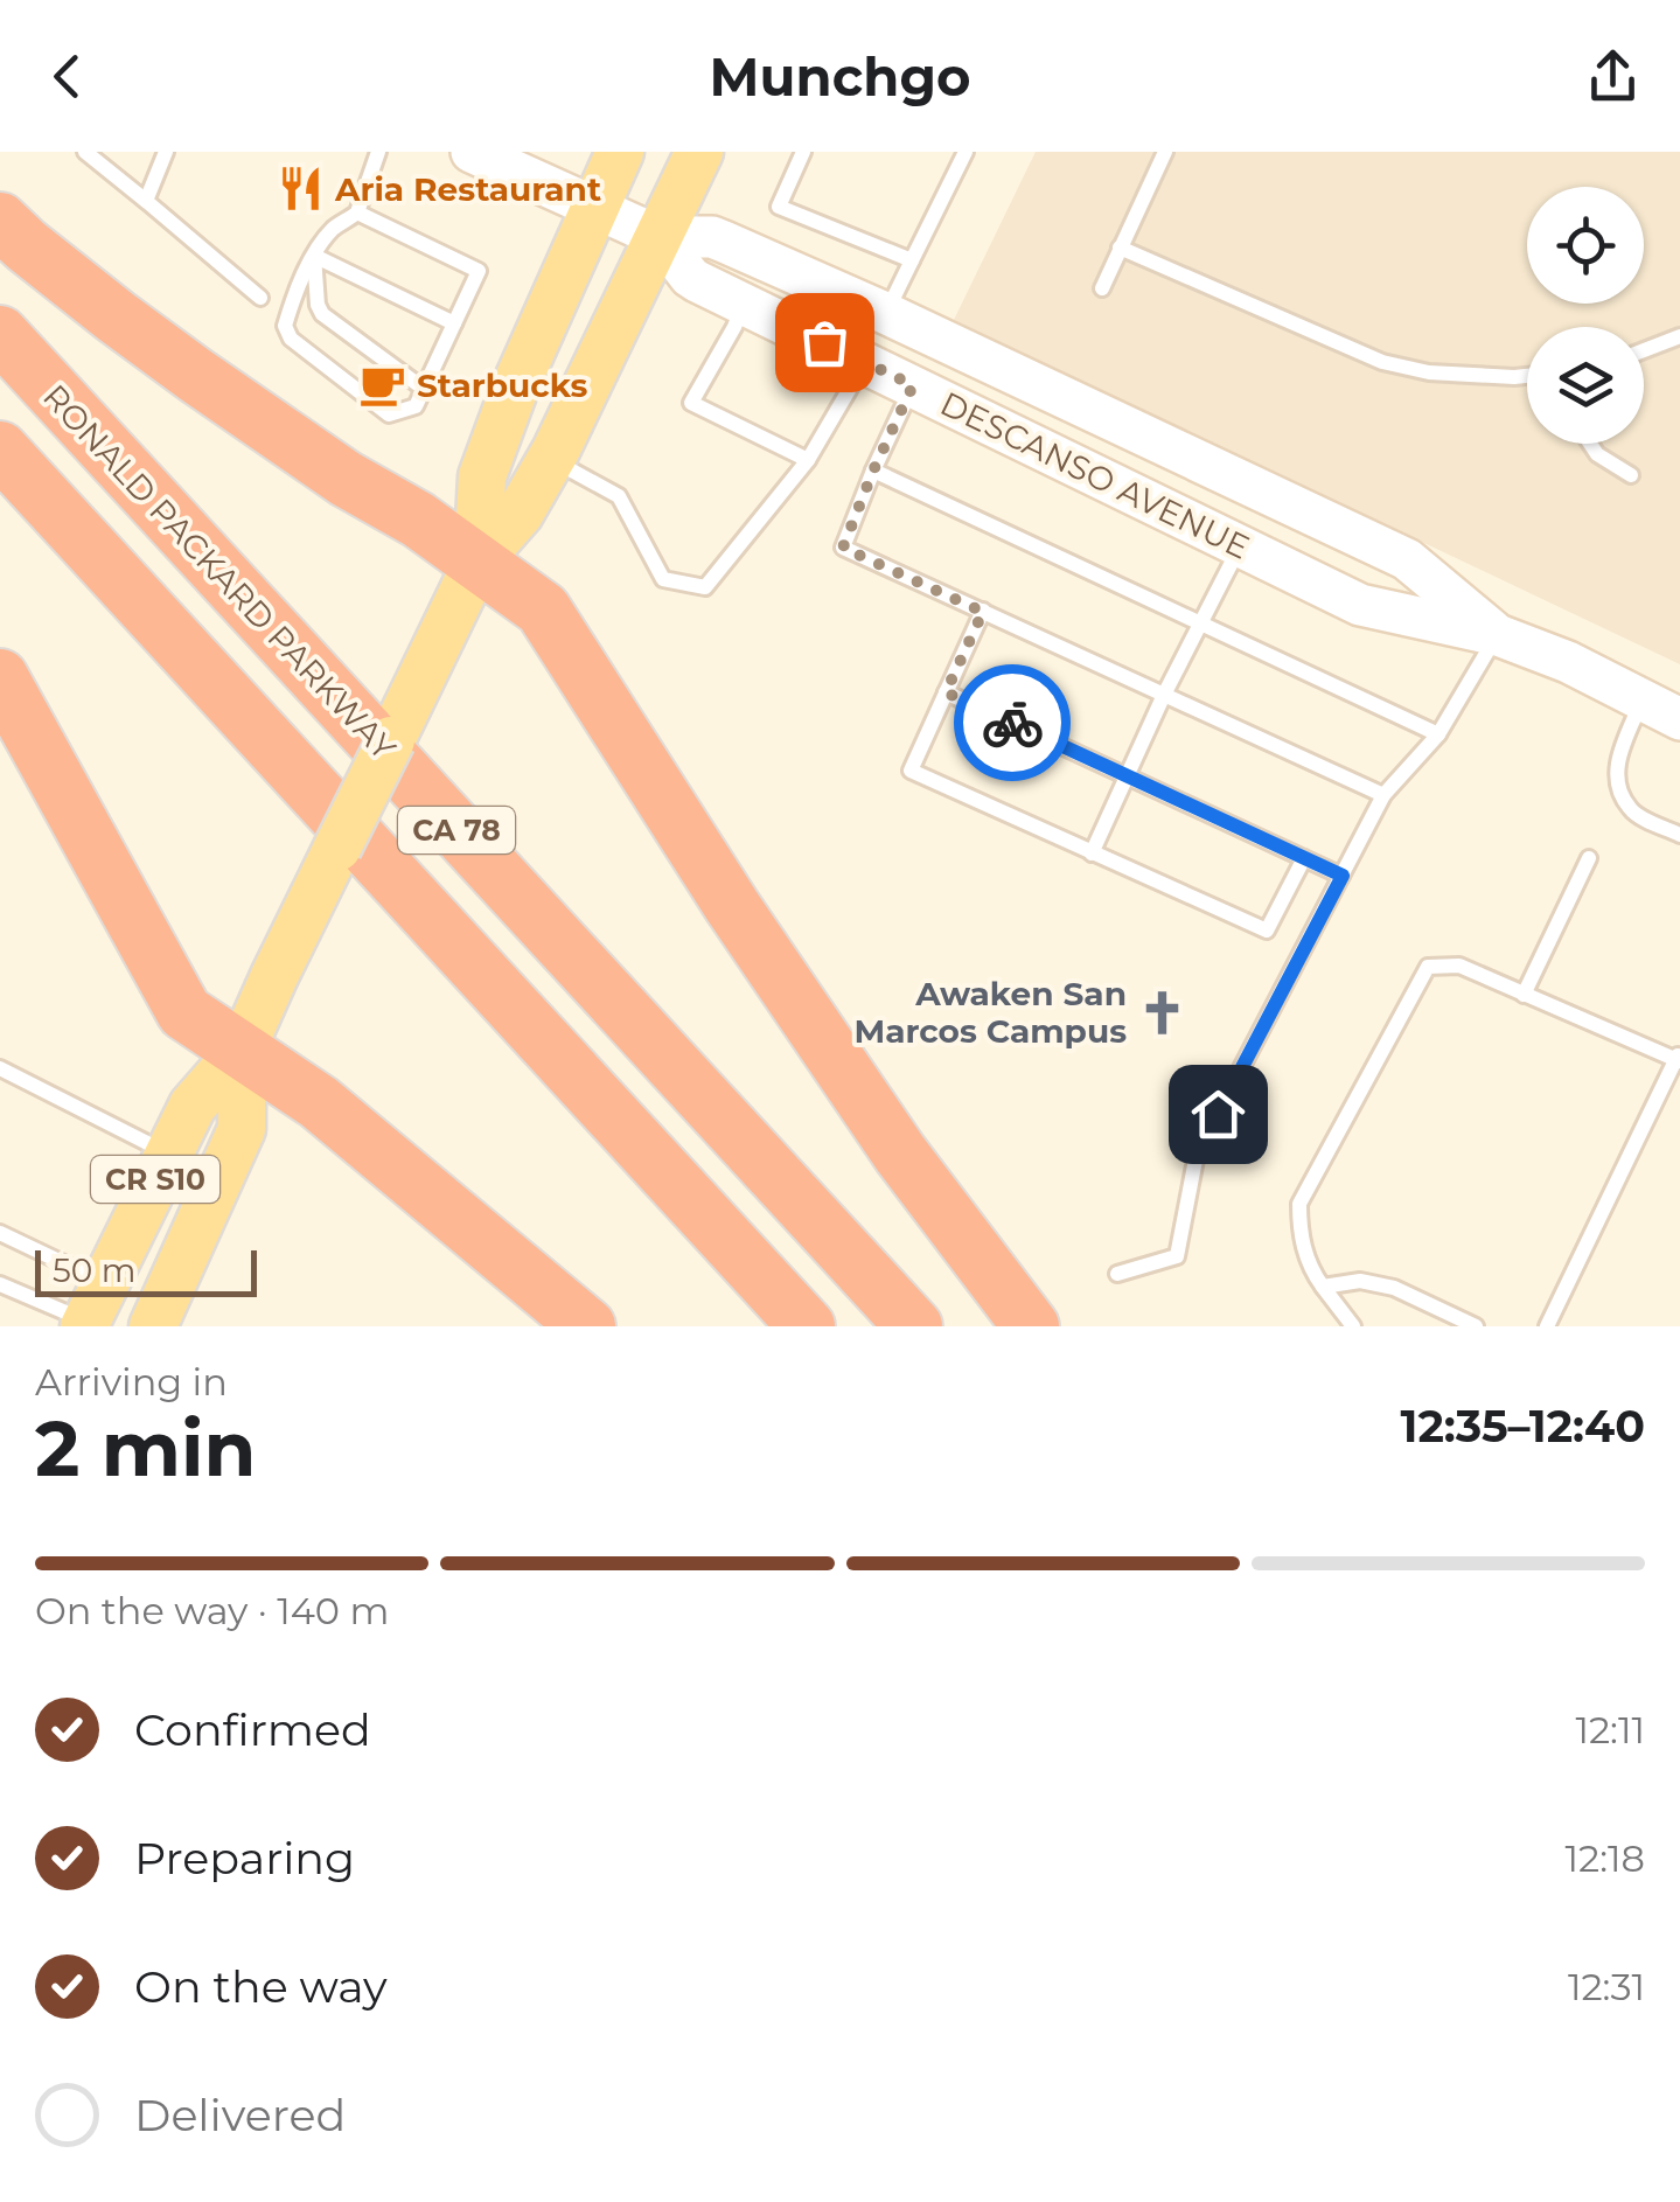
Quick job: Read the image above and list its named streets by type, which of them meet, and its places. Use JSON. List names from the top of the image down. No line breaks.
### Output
{"streets":{"highway":["RONALD PACKARD PARKWAY","CA 78"],"main road":["CR S10"],"street":["DESCANSO AVENUE"]},"crossings":[["DESCANSO AVENUE","CR S10"]],"places":{"restaurant":["Aria Restaurant"],"cafe":["Starbucks"],"church":["Awaken San Marcos Campus"]},"scale_bar":"50 m","page":{"header":"Munchgo","scale":"50 m","heading":["2 min","Arriving in","12:35–12:40"],"bar":"On the way · 140 m","list":[["Confirmed","12:11"],["Preparing","12:18"],["On the way","12:31"],"Delivered"]}}
